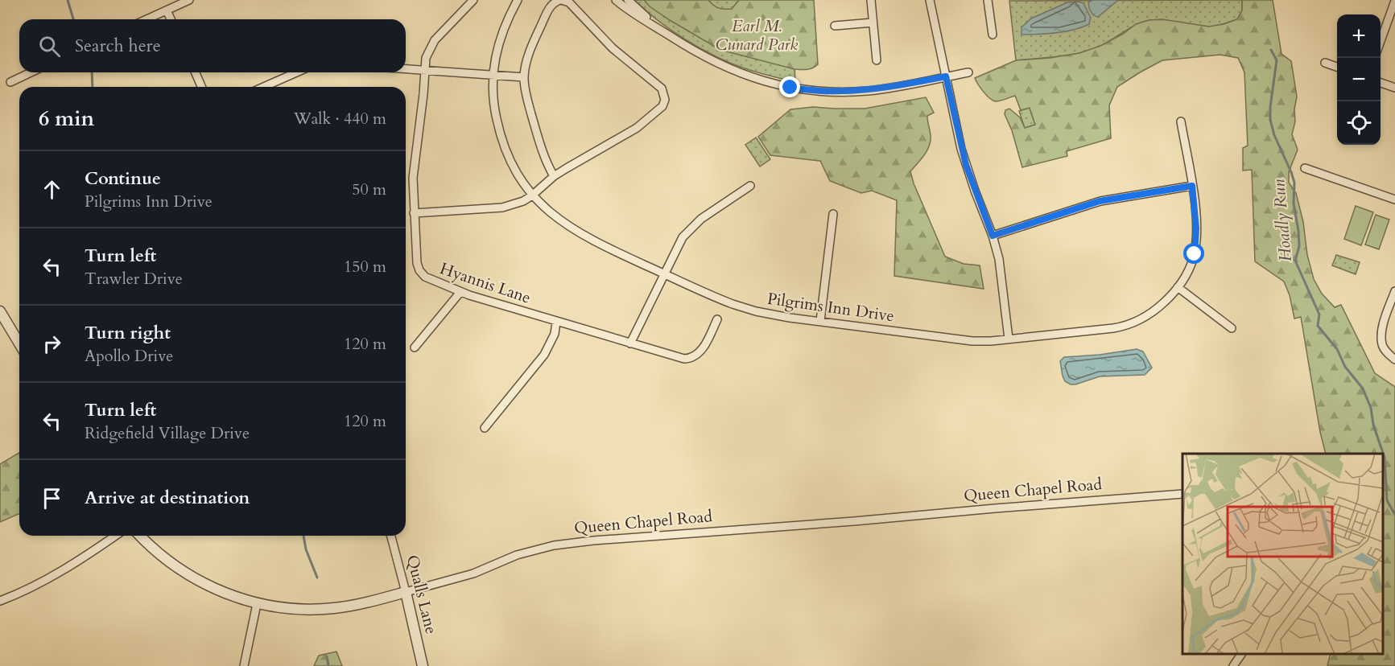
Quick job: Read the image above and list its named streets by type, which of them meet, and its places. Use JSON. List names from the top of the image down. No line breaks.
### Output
{"streets":{"street":["Hyannis Lane","Pilgrims Inn Drive","Queen Chapel Road","Qualls Lane"]},"crossings":[["Queen Chapel Road","Qualls Lane"]],"water":["Hoadly Run"],"parks":["Earl M. Cunard Park"],"page":{"map_buttons":["+","−"],"search":"Search here","heading":["6 min","Walk · 440 m"],"list":[["Continue","Pilgrims Inn Drive","50 m"],["Turn left","Trawler Drive","150 m"],["Turn right","Apollo Drive","120 m"],["Turn left","Ridgefield Village Drive","120 m"],"Arrive at destination"]}}
